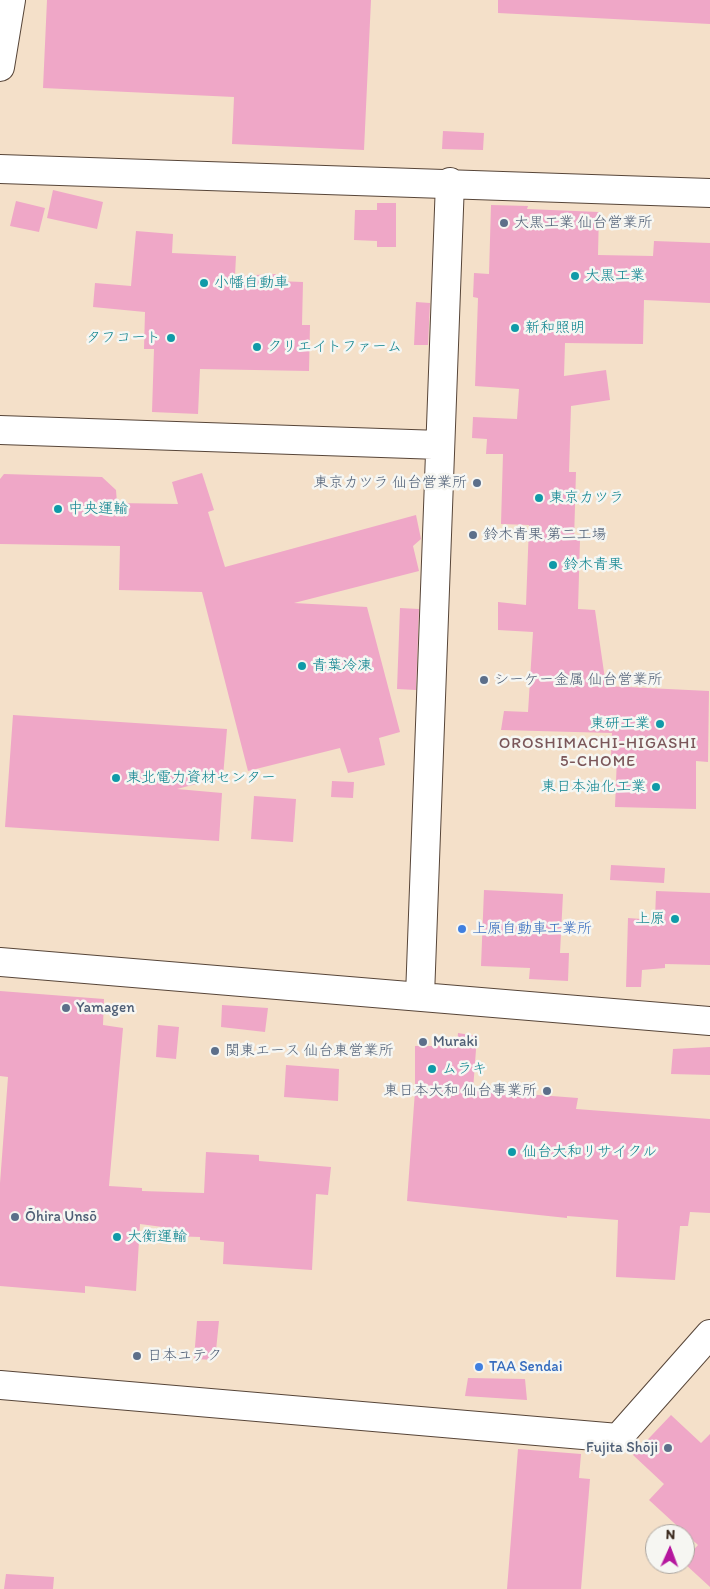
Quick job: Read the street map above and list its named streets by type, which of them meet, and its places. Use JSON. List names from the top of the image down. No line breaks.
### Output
{"districts":["OROSHIMACHI-HIGASHI 5-CHOME"],"places":["大黒工業 仙台営業所","大黒工業","小幡自動車","新和照明","タフコート","クリエイトファーム","東京カツラ 仙台営業所","東京カツラ","中央運輸","鈴木青果 第二工場","鈴木青果","青葉冷凍","シーケー金属 仙台営業所","東研工業","東北電力資材センター","東日本油化工業","上原","上原自動車工業所","Yamagen","Muraki","関東エース 仙台東営業所","ムラキ","東日本大和 仙台事業所","仙台大和リサイクル","Ōhira Unsō","大衡運輸","日本ユテク","TAA Sendai","Fujita Shōji"],"north":"top"}
